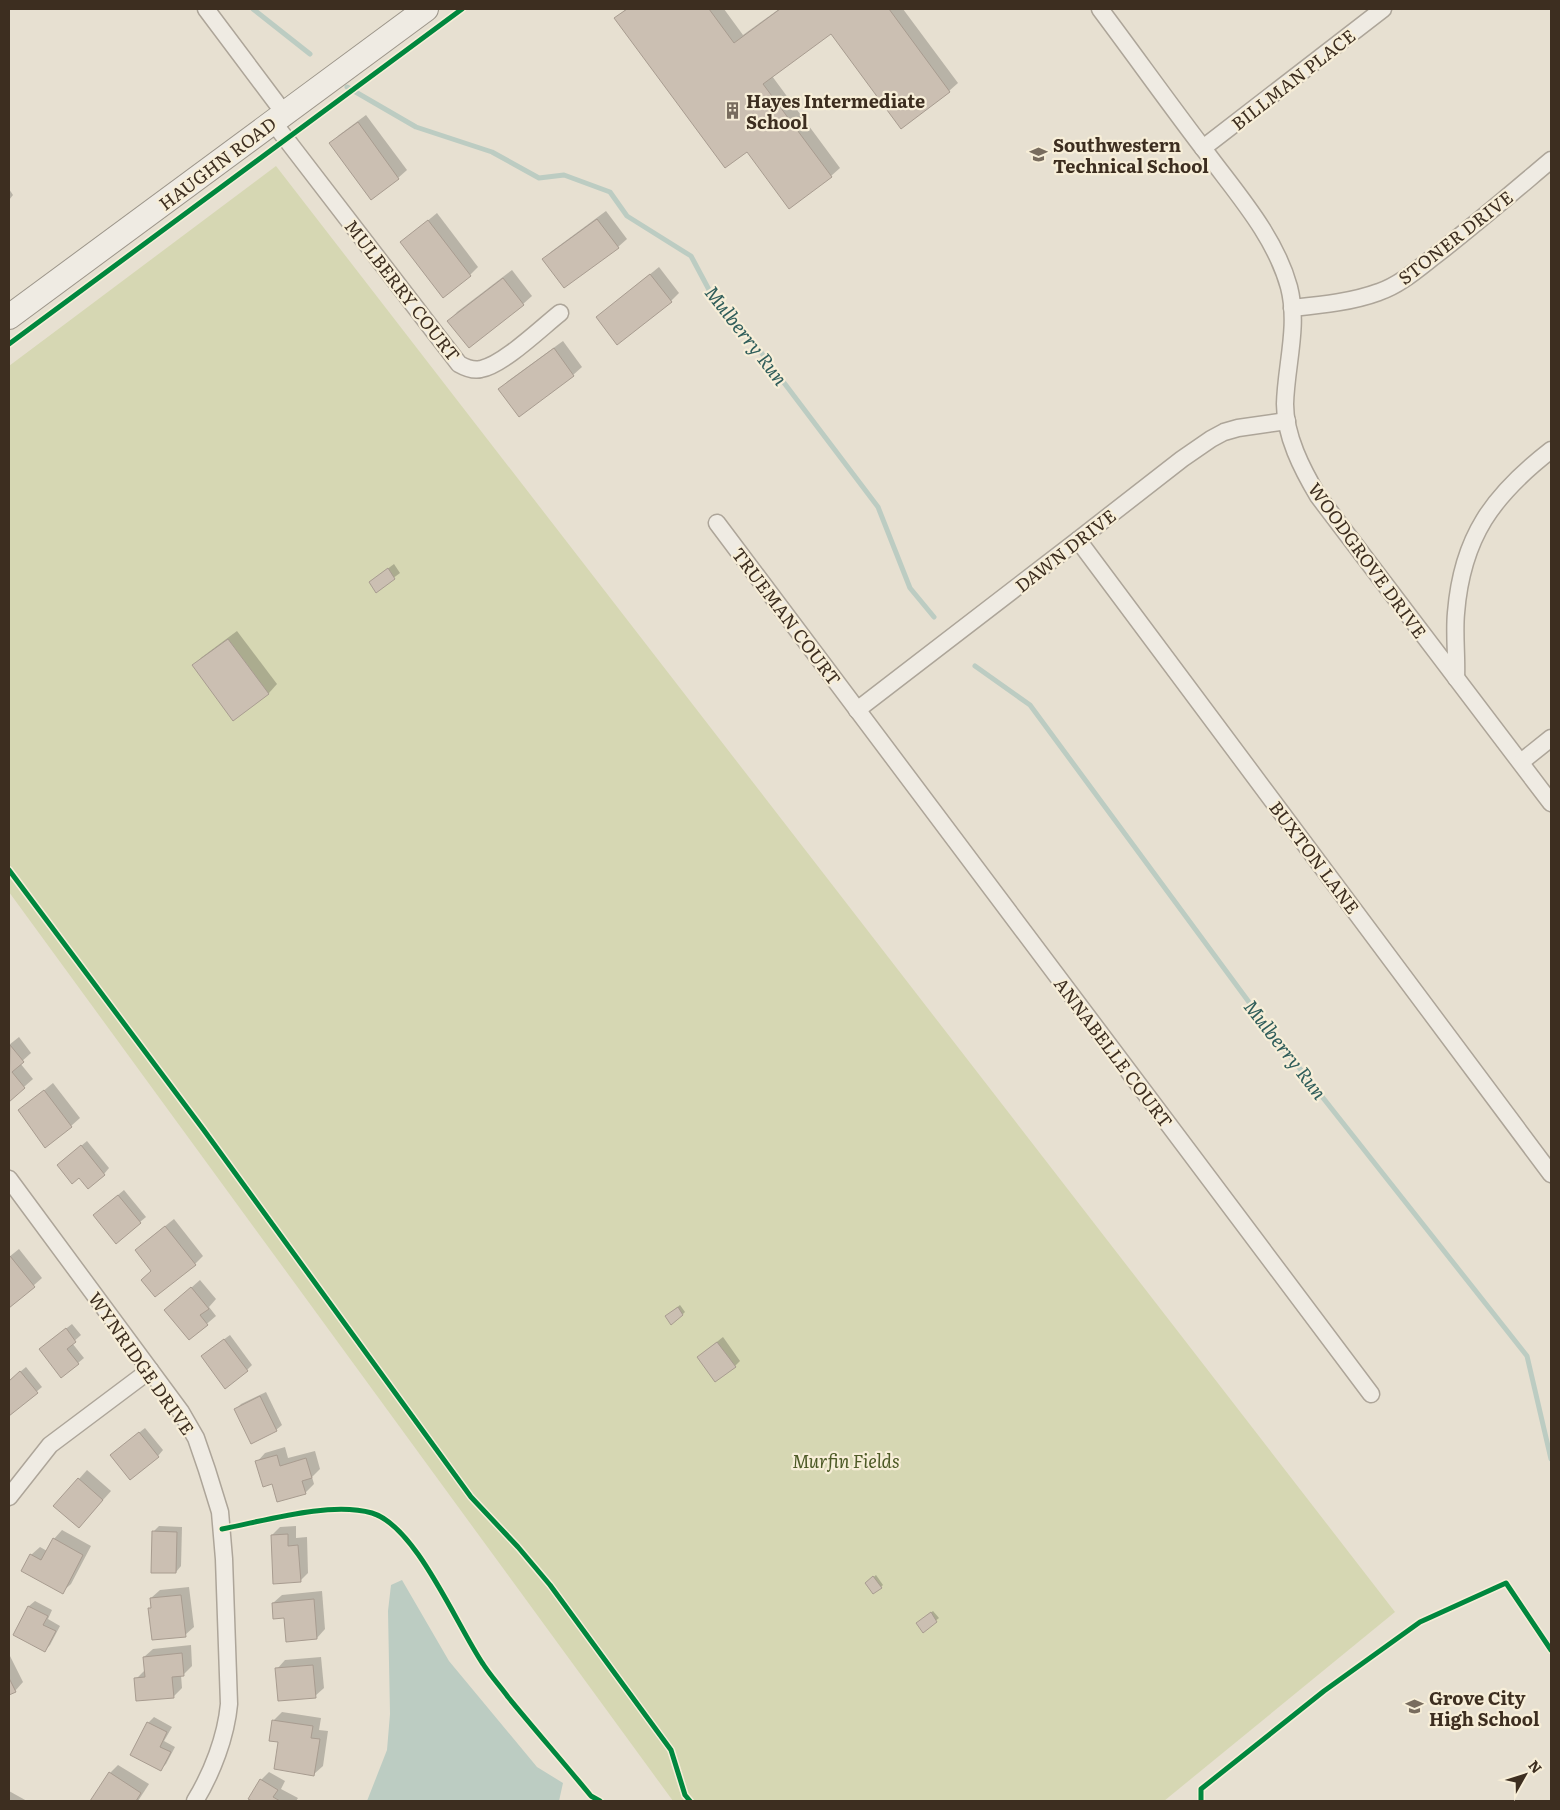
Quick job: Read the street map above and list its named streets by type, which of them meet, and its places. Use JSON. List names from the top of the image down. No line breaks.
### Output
{"streets":{"street":["BILLMAN PLACE","HAUGHN ROAD","STONER DRIVE","MULBERRY COURT","DAWN DRIVE","WOODGROVE DRIVE","TRUEMAN COURT","BUXTON LANE","ANNABELLE COURT","WYNRIDGE DRIVE"]},"crossings":[["BILLMAN PLACE","WOODGROVE DRIVE"],["HAUGHN ROAD","MULBERRY COURT"],["STONER DRIVE","WOODGROVE DRIVE"],["DAWN DRIVE","WOODGROVE DRIVE"],["DAWN DRIVE","TRUEMAN COURT"],["DAWN DRIVE","BUXTON LANE"],["DAWN DRIVE","ANNABELLE COURT"],["TRUEMAN COURT","ANNABELLE COURT"]],"water":["Mulberry Run"],"parks":["Murfin Fields"],"places":{"building":["Hayes Intermediate School"],"school or university":["Southwestern Technical School","Grove City High School"]},"north":"top right"}
